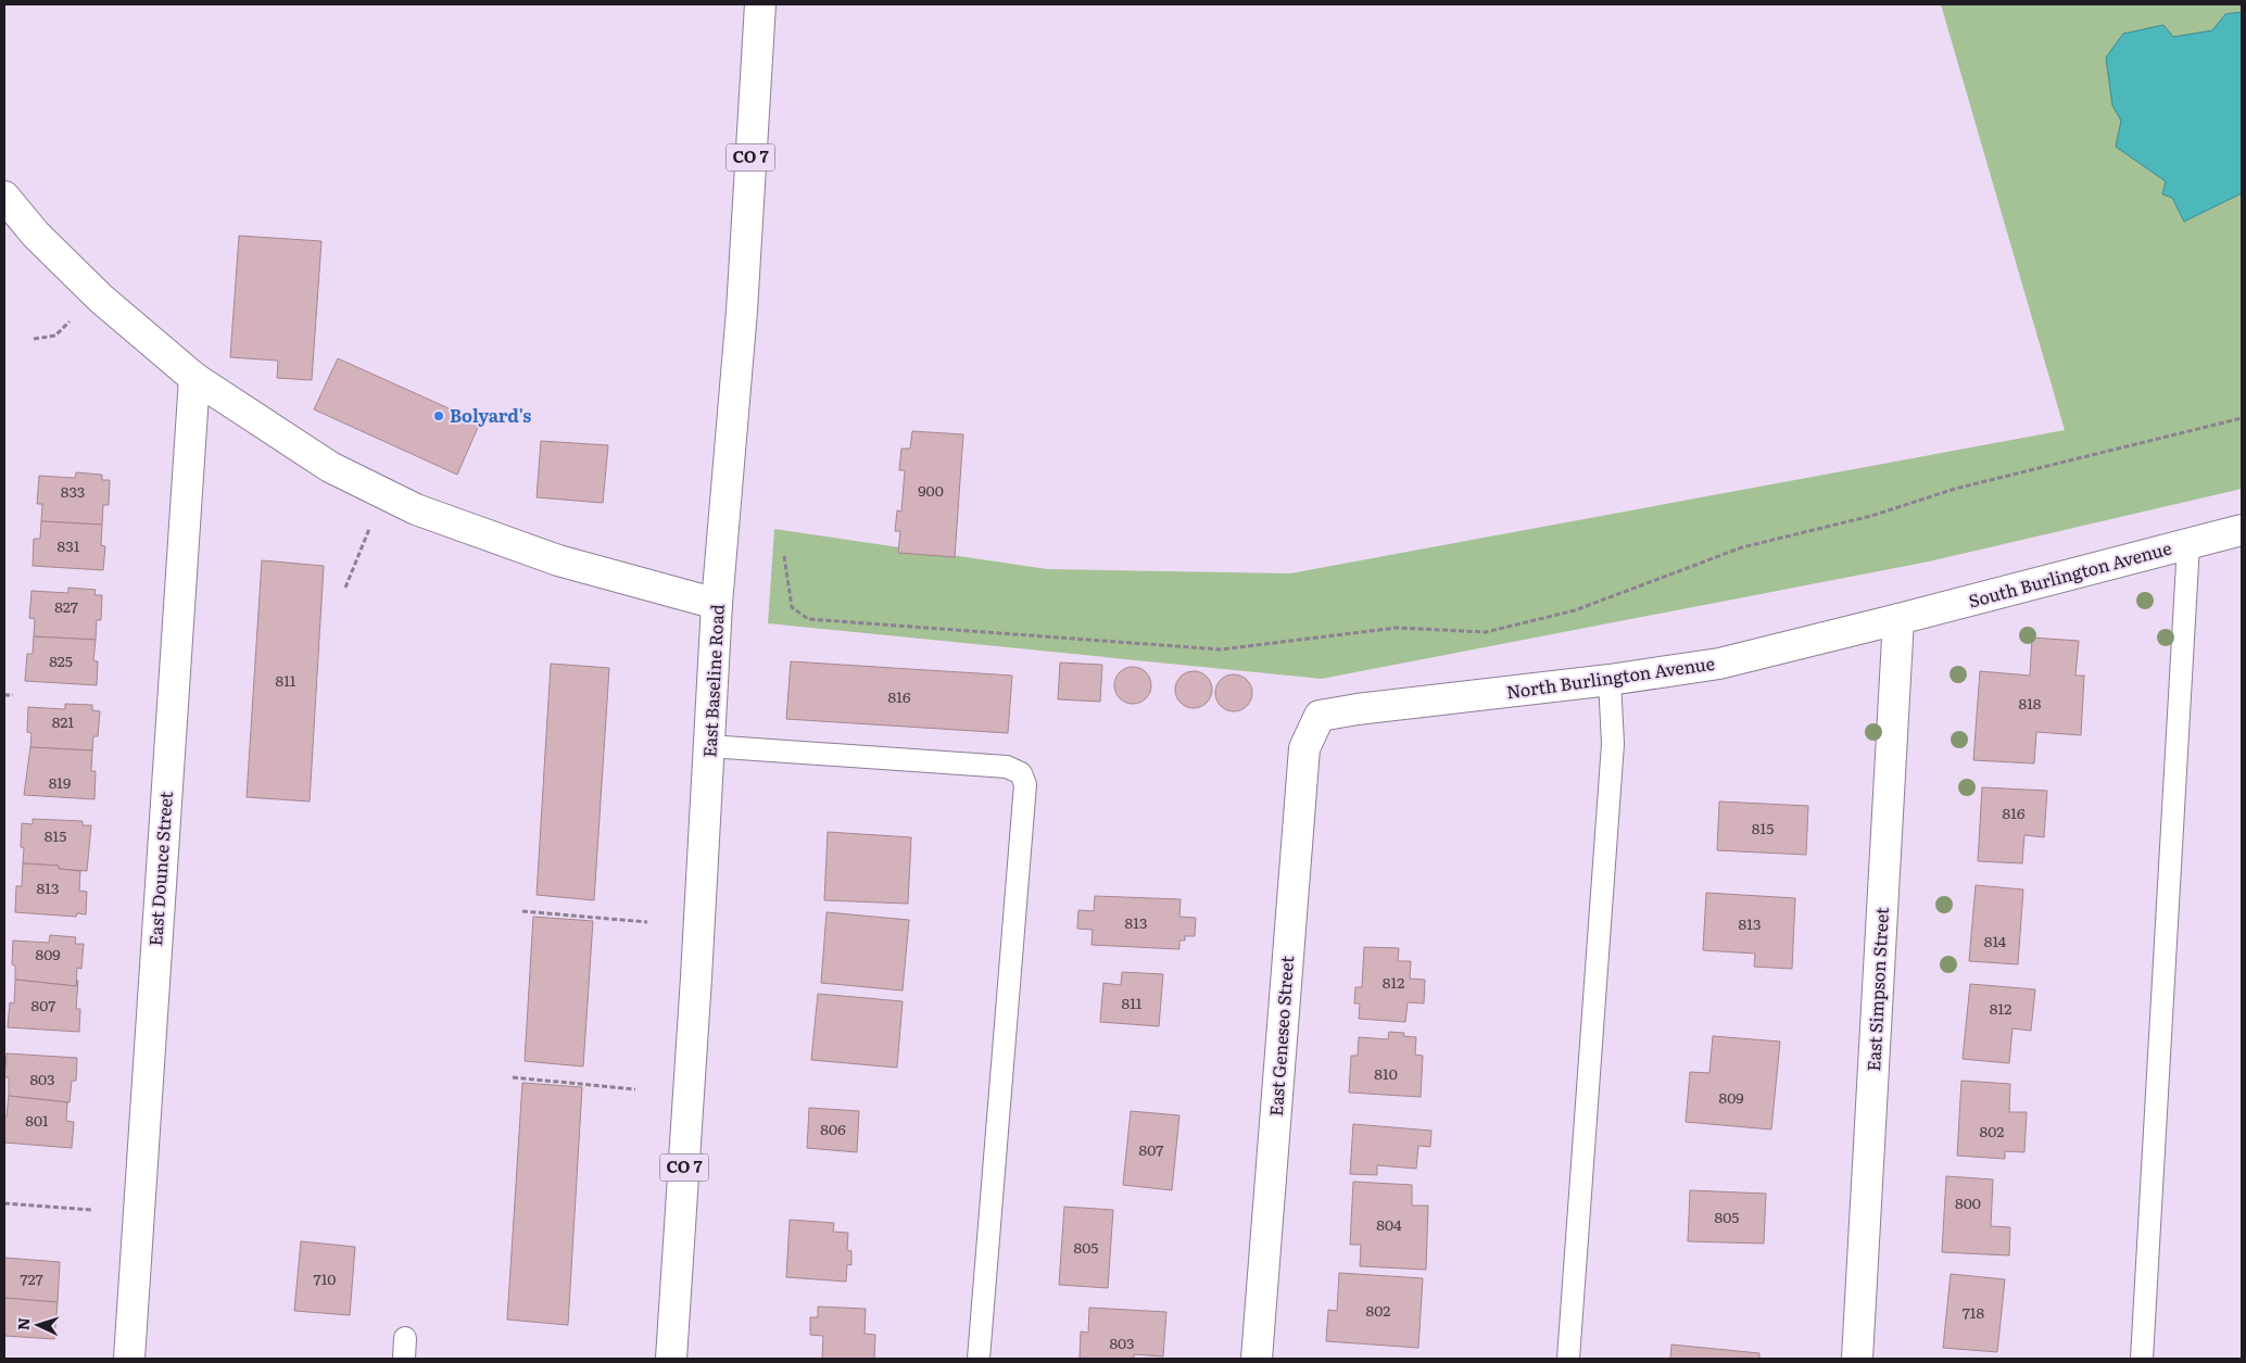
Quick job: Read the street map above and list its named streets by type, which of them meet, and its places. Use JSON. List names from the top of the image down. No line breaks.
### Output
{"streets":{"street":["CO 7","South Burlington Avenue","North Burlington Avenue","East Baseline Road","East Dounce Street","East Simpson Street","East Geneseo Street"]},"crossings":[["South Burlington Avenue","North Burlington Avenue"],["South Burlington Avenue","East Simpson Street"],["North Burlington Avenue","East Simpson Street"],["North Burlington Avenue","East Geneseo Street"]],"places":["Bolyard's"],"house_numbers":["900","833","831","827","825","811","816","818","821","819","816","815","815","813","813","813","814","809","812","811","807","812","810","803","809","801","806","802","807","800","805","804","805","727","710","802","718","803"],"north":"left"}
